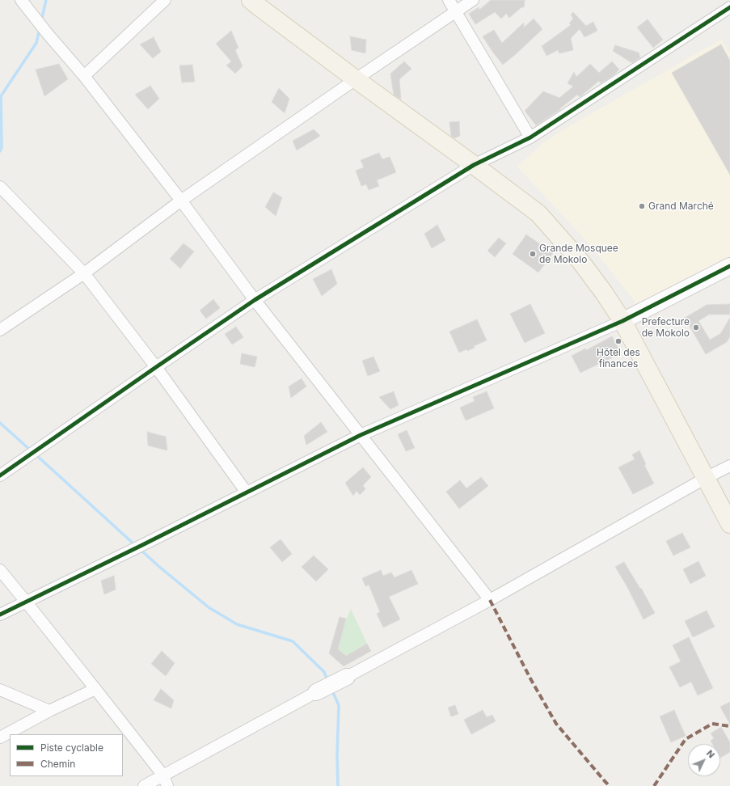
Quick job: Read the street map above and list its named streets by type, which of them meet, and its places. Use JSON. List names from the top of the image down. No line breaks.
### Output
{"places":["Grand Marché","Grande Mosquee de Mokolo","Prefecture de Mokolo","Hôtel des finances"],"legend":["Piste cyclable","Chemin"],"north":"top right"}
